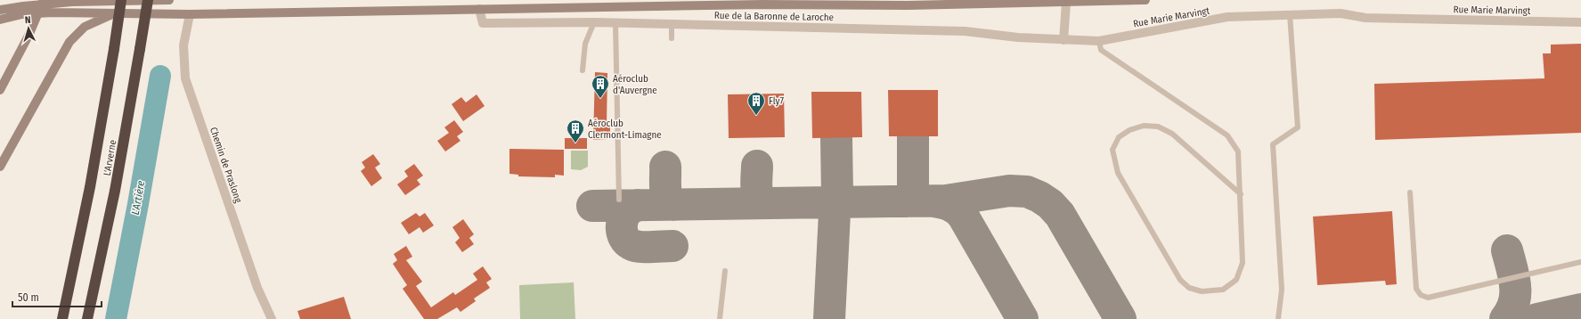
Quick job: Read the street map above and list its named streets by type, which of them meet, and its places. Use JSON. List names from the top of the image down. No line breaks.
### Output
{"streets":{"highway":["L'Arverne"],"street":["Rue Marie Marvingt","Rue de la Baronne de Laroche","Chemin de Praslong"]},"crossings":[["Rue Marie Marvingt","Rue de la Baronne de Laroche"]],"water":["L'Artière"],"places":{"building":["Aéroclub d'Auvergne","Fly7","Aéroclub Clermont-Limagne"]},"scale_bar":"50 m","north":"top"}
